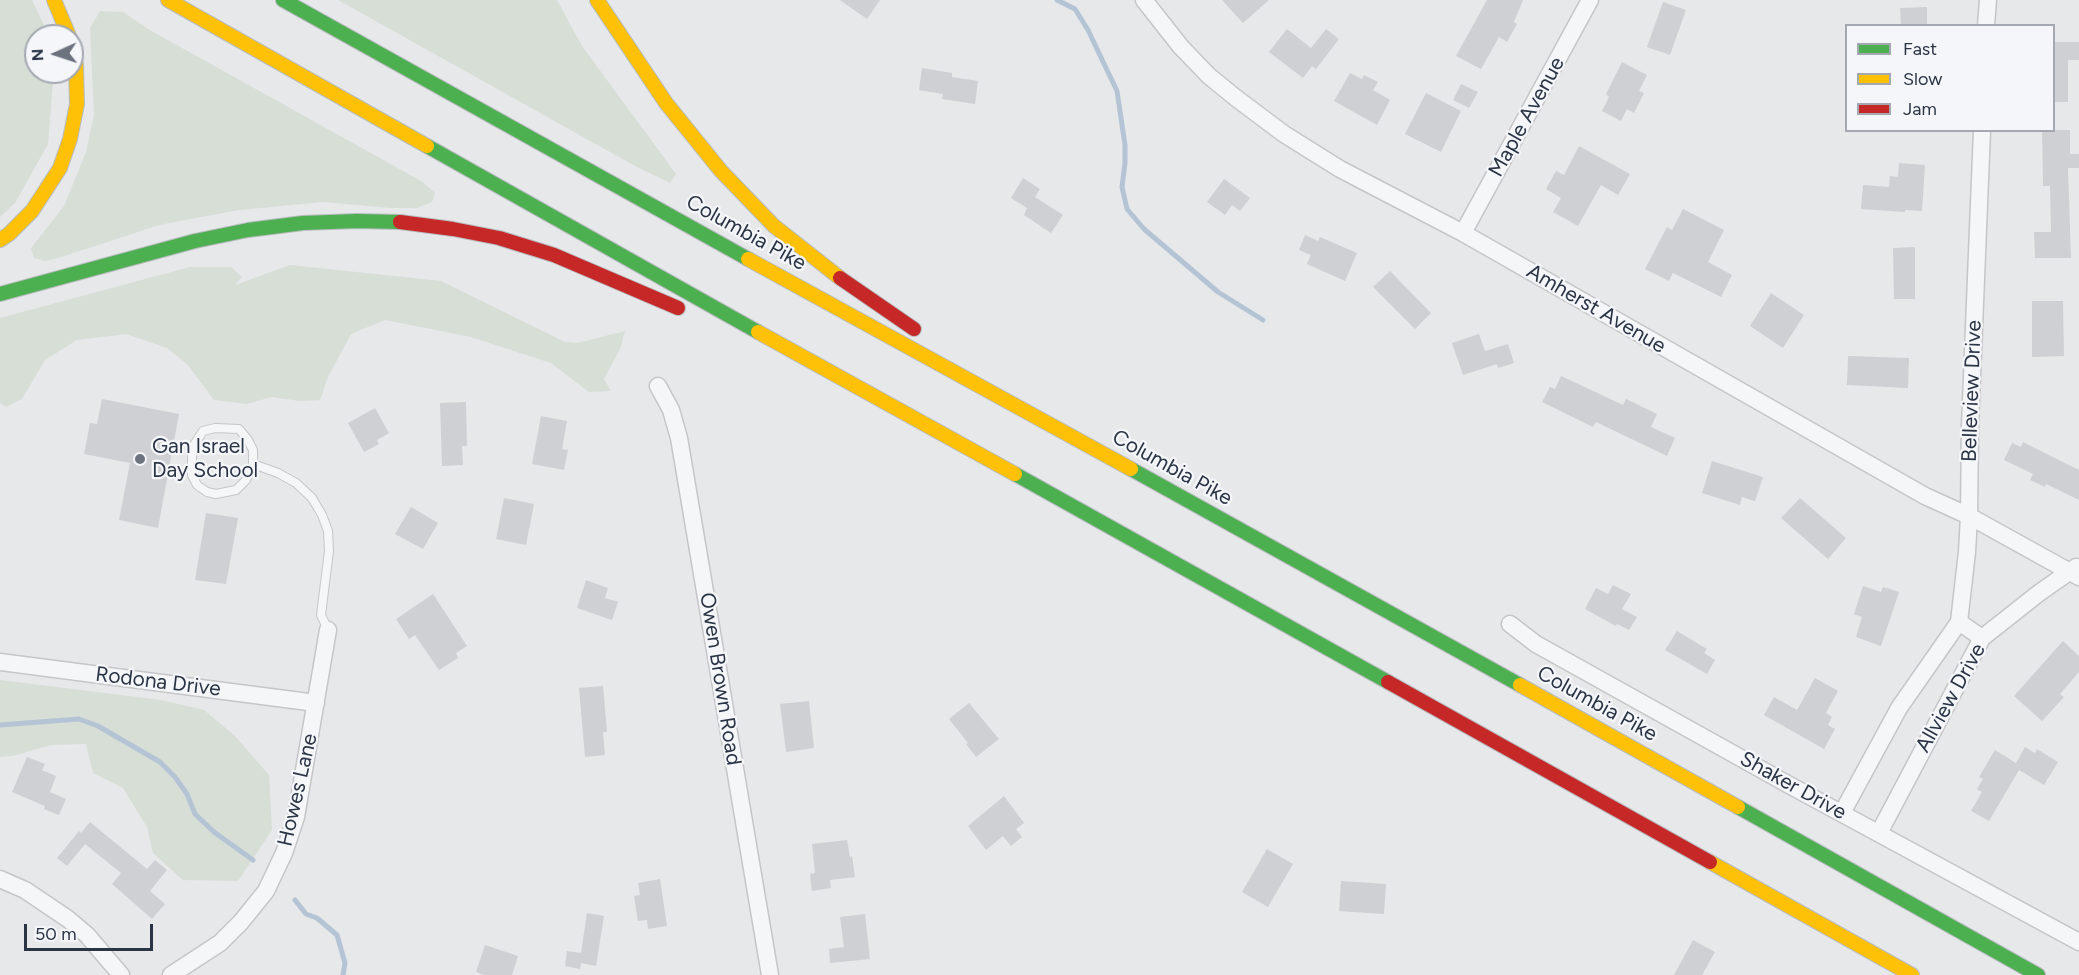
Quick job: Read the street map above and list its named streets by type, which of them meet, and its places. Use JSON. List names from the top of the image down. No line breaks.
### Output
{"streets":{"highway":["Columbia Pike"],"street":["Maple Avenue","Amherst Avenue","Belleview Drive","Owen Brown Road","Rodona Drive","Allview Drive","Shaker Drive","Howes Lane"]},"crossings":[["Maple Avenue","Amherst Avenue"],["Amherst Avenue","Belleview Drive"],["Amherst Avenue","Allview Drive"],["Belleview Drive","Allview Drive"],["Rodona Drive","Howes Lane"],["Allview Drive","Shaker Drive"]],"places":["Gan Israel Day School"],"legend":["Fast","Slow","Jam"],"scale_bar":"50 m","north":"left"}
